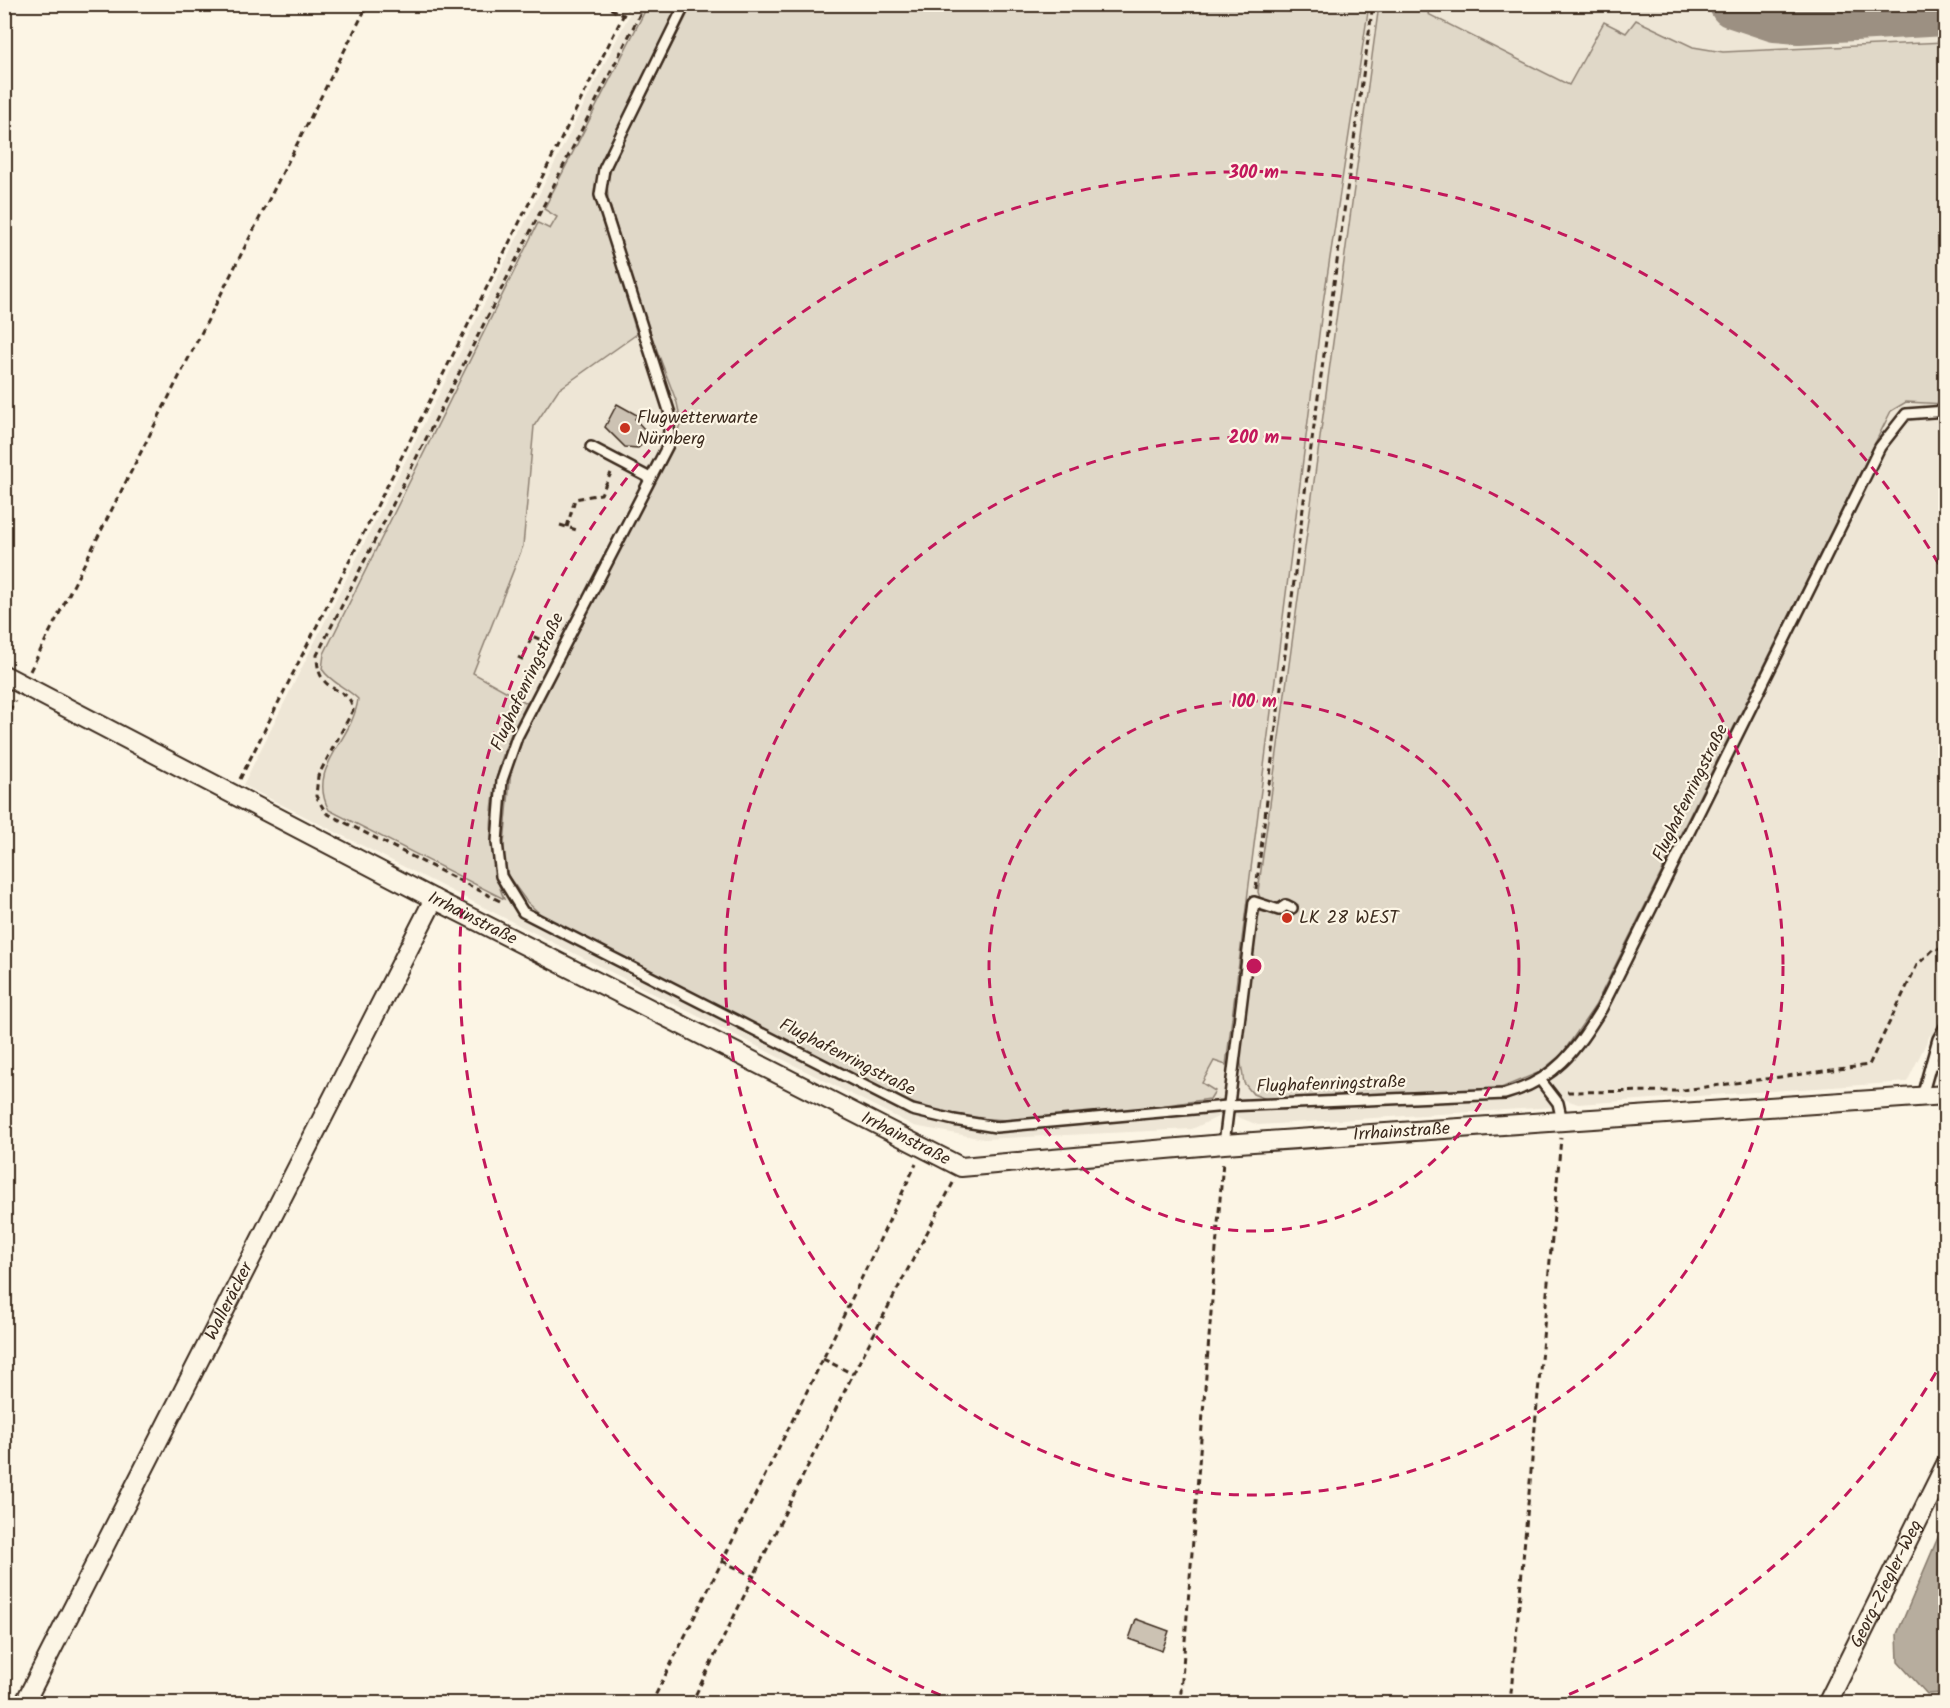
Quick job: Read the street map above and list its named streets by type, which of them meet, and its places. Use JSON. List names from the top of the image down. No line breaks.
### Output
{"streets":{"street":["Irrhainstraße","Walleräcker","Georg-Ziegler-Weg"],"lane":["Flughafenringstraße"]},"crossings":[["Irrhainstraße","Walleräcker"]],"places":["Flugwetterwarte Nürnberg","LK 28 WEST"],"rings":["300 m","200 m","100 m"]}
